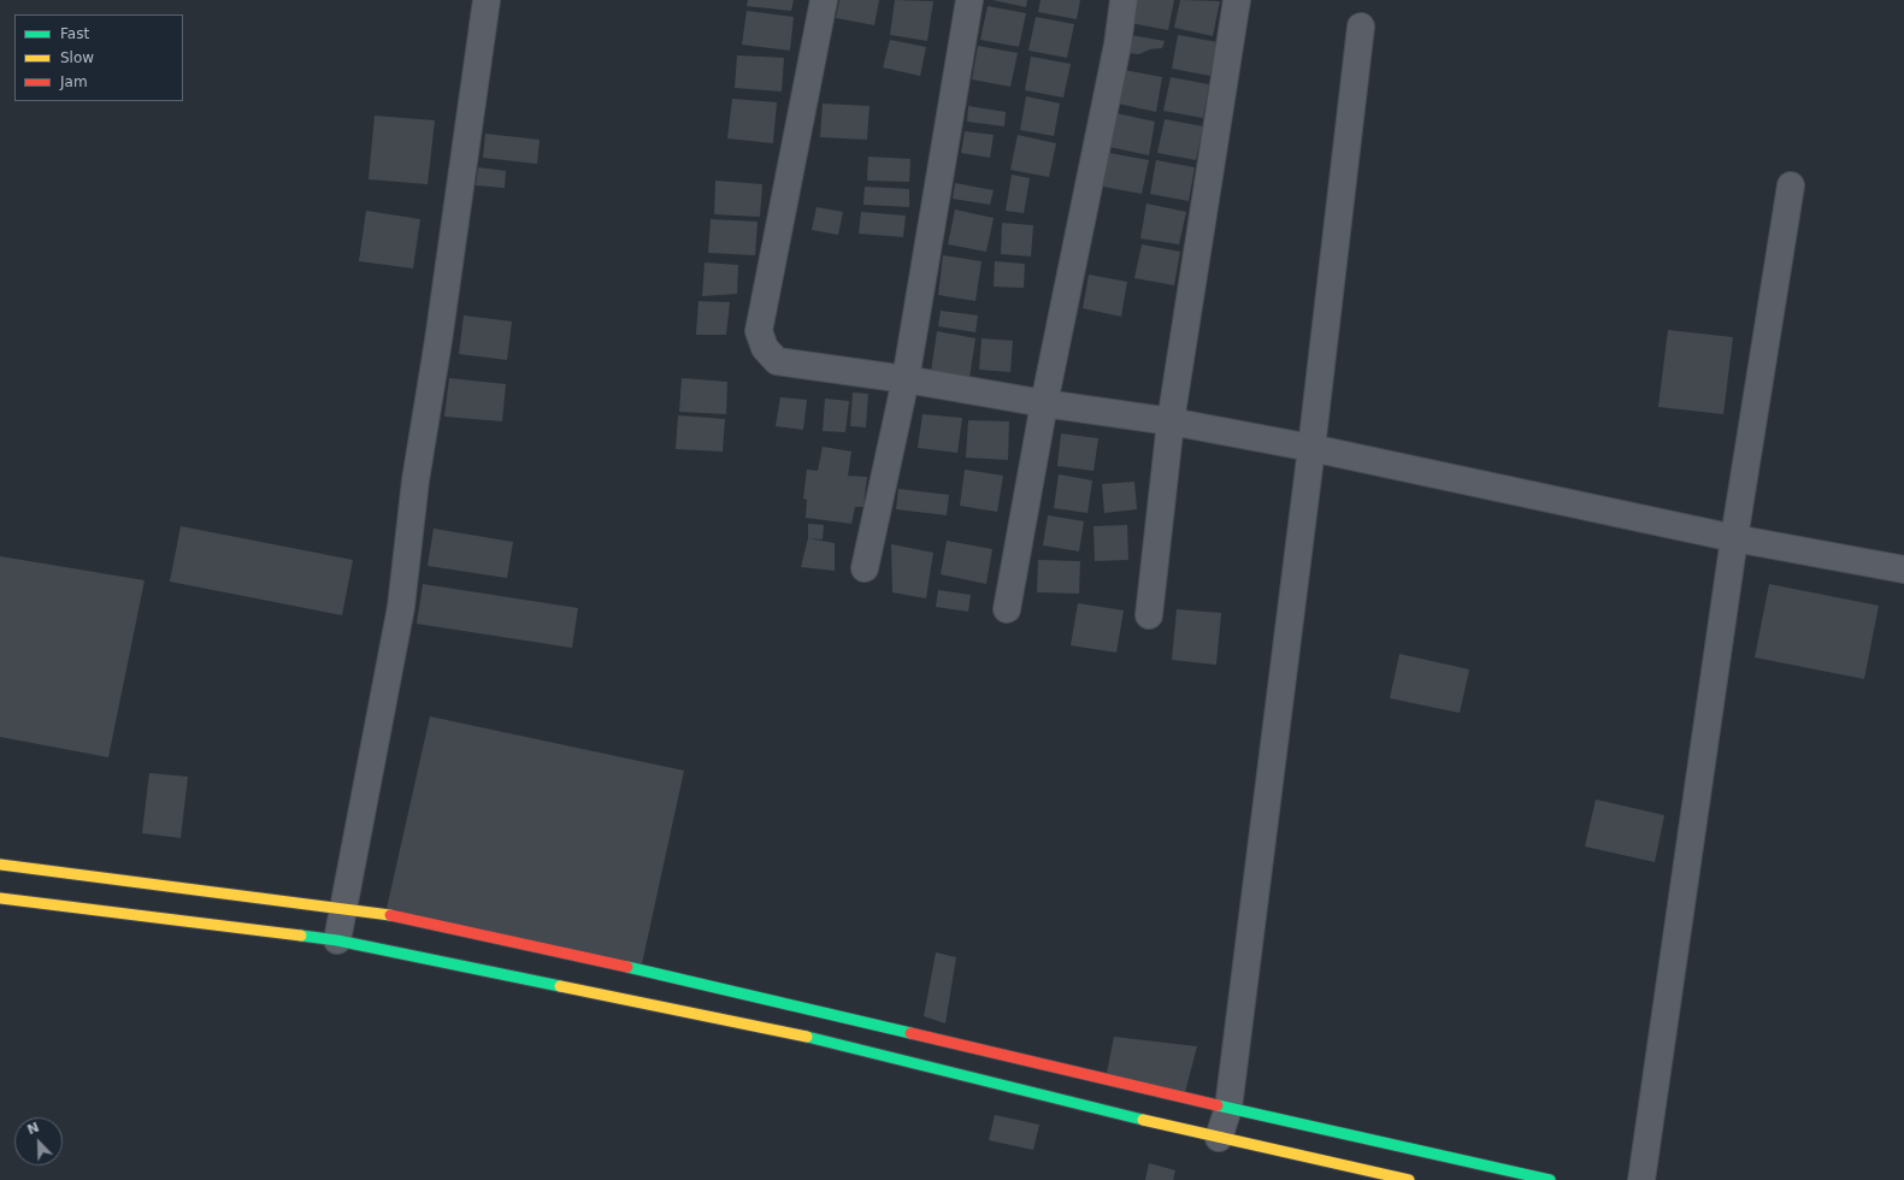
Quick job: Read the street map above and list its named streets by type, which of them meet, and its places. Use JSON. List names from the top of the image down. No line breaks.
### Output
{"legend":["Fast","Slow","Jam"],"north":"top left"}
